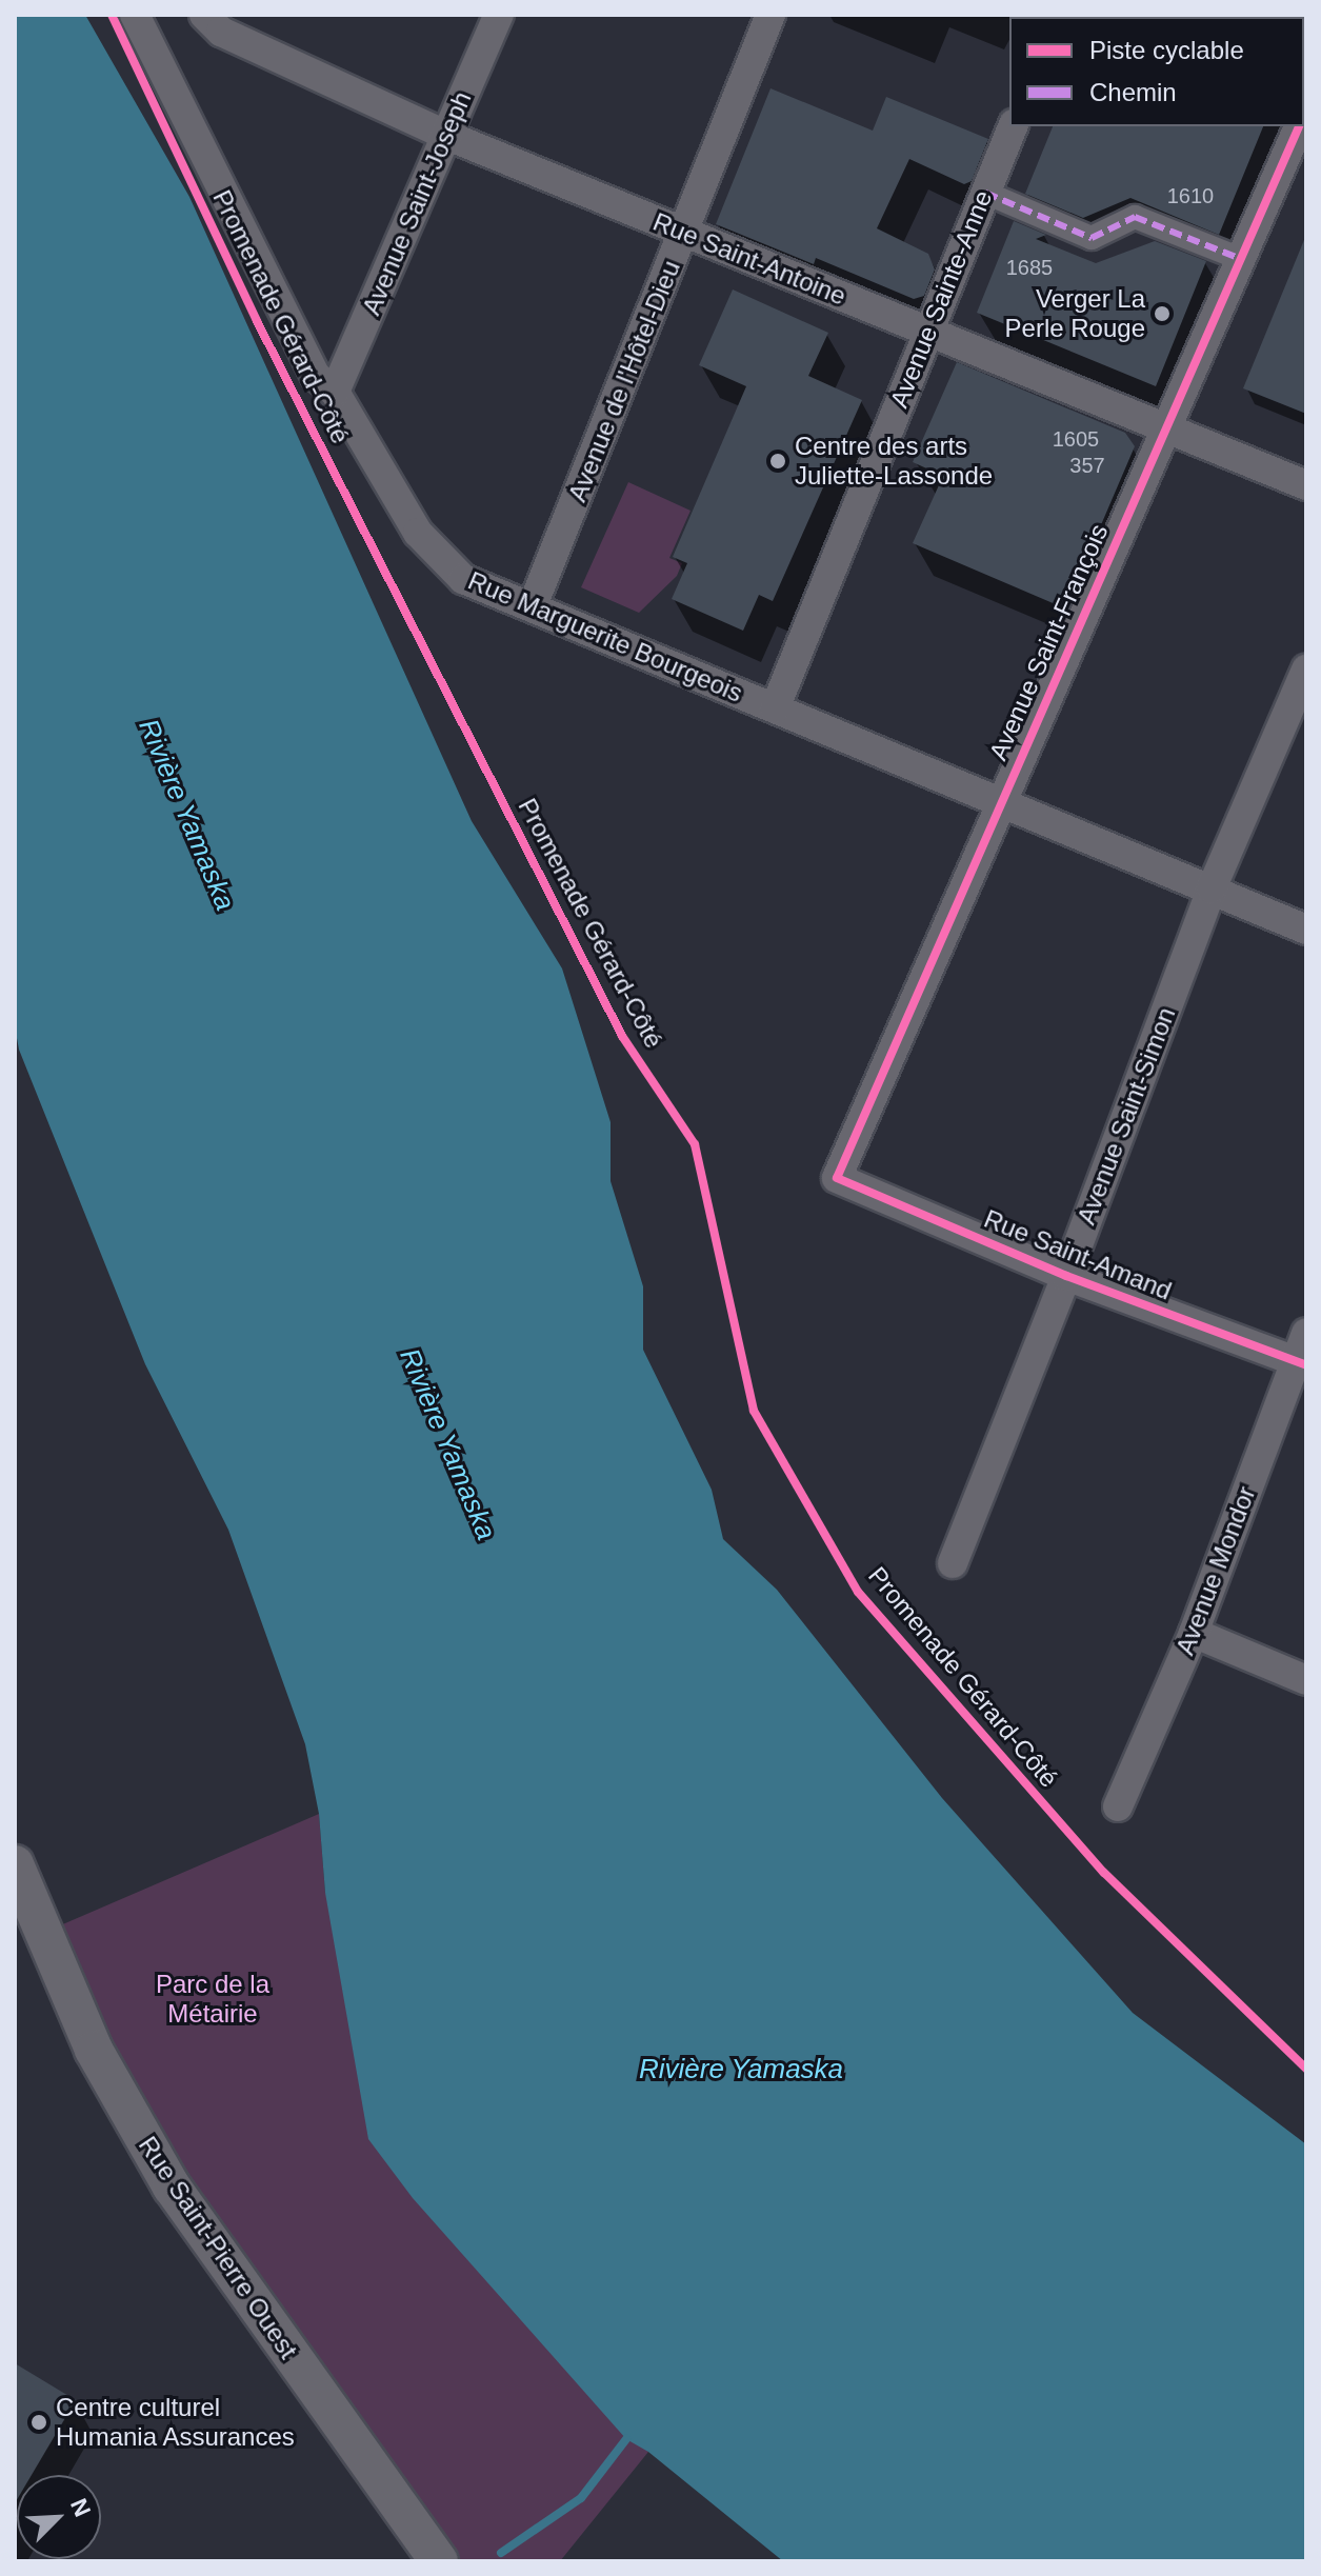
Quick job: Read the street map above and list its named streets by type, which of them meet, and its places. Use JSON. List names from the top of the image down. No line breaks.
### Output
{"streets":{"street":["Avenue Saint-Joseph","Rue Saint-Antoine","Avenue Sainte-Anne","Avenue de l'Hôtel-Dieu","Rue Marguerite Bourgeois","Avenue Saint-François","Avenue Saint-Simon","Rue Saint-Amand","Avenue Mondor","Rue Saint-Pierre Ouest"],"cycle path":["Promenade Gérard-Côté"]},"crossings":[["Avenue Saint-Joseph","Rue Saint-Antoine"],["Avenue Saint-Joseph","Rue Marguerite Bourgeois"],["Rue Saint-Antoine","Avenue Sainte-Anne"],["Rue Saint-Antoine","Avenue de l'Hôtel-Dieu"],["Rue Saint-Antoine","Avenue Saint-François"],["Avenue Sainte-Anne","Rue Marguerite Bourgeois"],["Avenue de l'Hôtel-Dieu","Rue Marguerite Bourgeois"],["Rue Marguerite Bourgeois","Avenue Saint-François"],["Rue Marguerite Bourgeois","Avenue Saint-Simon"],["Avenue Saint-François","Rue Saint-Amand"],["Avenue Saint-Simon","Rue Saint-Amand"],["Rue Saint-Amand","Avenue Mondor"]],"water":["Rivière Yamaska"],"parks":["Parc de la Métairie"],"places":["Verger La Perle Rouge","Centre des arts Juliette-Lassonde","Centre culturel Humania Assurances"],"house_numbers":["1610","1685","1605","357"],"legend":["Piste cyclable","Chemin"],"north":"top right"}
